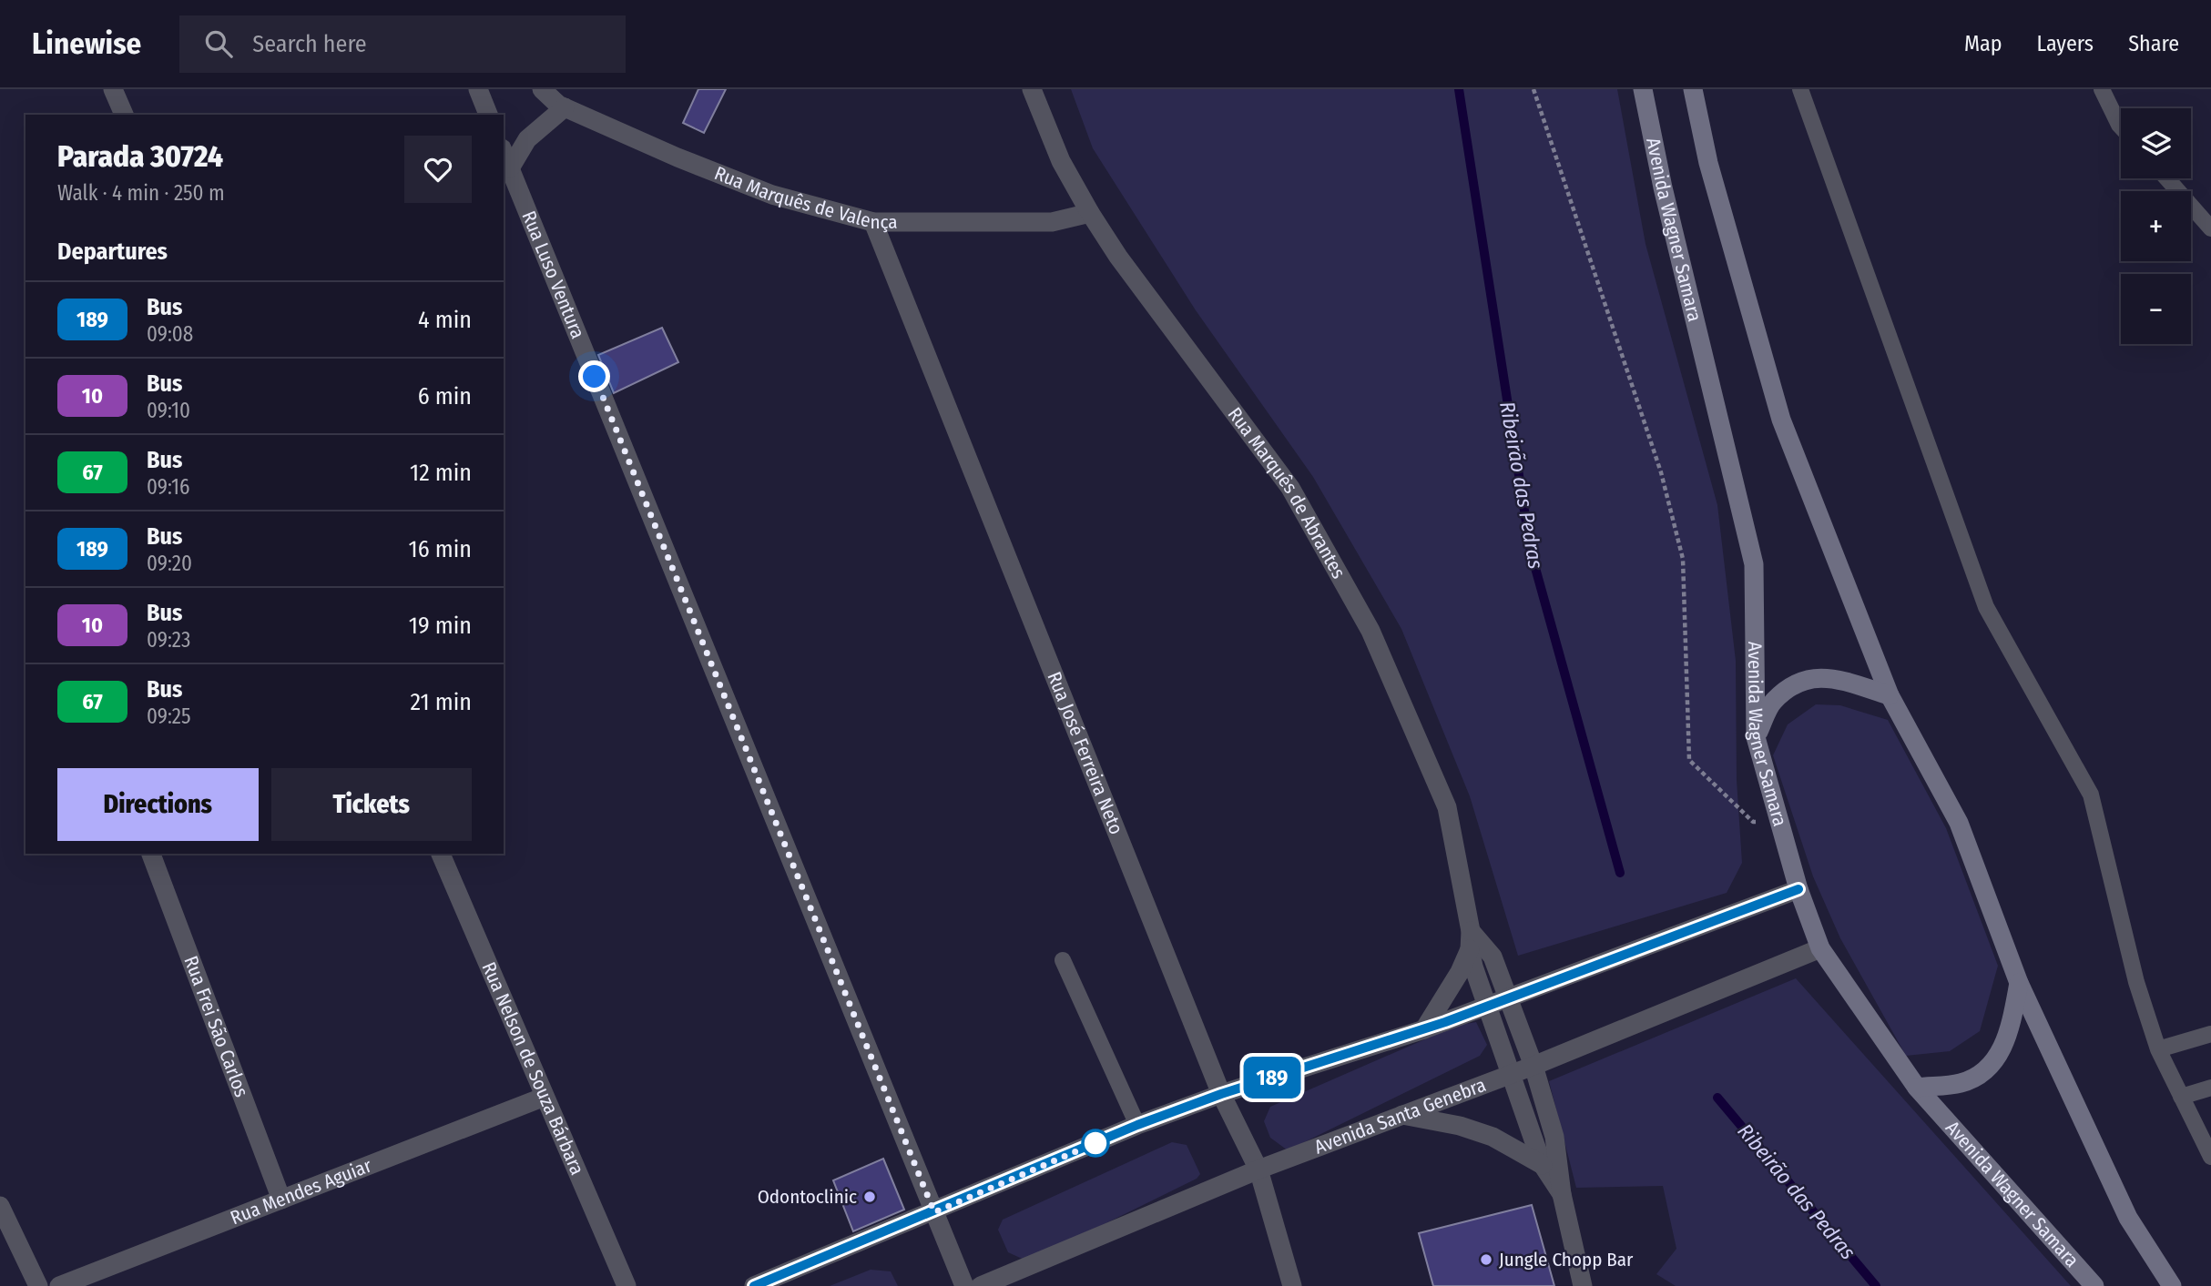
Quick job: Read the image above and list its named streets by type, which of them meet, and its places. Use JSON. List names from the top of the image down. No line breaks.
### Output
{"streets":{"main road":["Avenida Wagner Samara"],"street":["Rua Marquês de Valença","Rua Luso Ventura","Rua Marquês de Abrantes","Rua José Ferreira Neto","Rua Frei São Carlos","Rua Nelson de Souza Bárbara","Avenida Santa Genebra","Rua Mendes Aguiar"]},"crossings":[["Rua Marquês de Valença","Rua Marquês de Abrantes"],["Rua Marquês de Valença","Rua José Ferreira Neto"],["Avenida Wagner Samara","Avenida Santa Genebra"],["Rua Marquês de Abrantes","Avenida Santa Genebra"],["Rua José Ferreira Neto","Avenida Santa Genebra"],["Rua Frei São Carlos","Rua Mendes Aguiar"],["Rua Nelson de Souza Bárbara","Rua Mendes Aguiar"]],"water":["Ribeirão das Pedras"],"places":["Odontoclinic","Jungle Chopp Bar"],"lines":["bus line 189"],"page":{"header":"Linewise","search":"Search here","nav":["Map","Layers","Share"],"on_map":"189","map_buttons":["+","−"],"heading":[["Parada 30724","Walk · 4 min · 250 m"],"Departures"],"list":[{"mark":"189","name":"Bus","note":"09:08","value":"4 min"},{"mark":"10","name":"Bus","note":"09:10","value":"6 min"},{"mark":"67","name":"Bus","note":"09:16","value":"12 min"},{"mark":"189","name":"Bus","note":"09:20","value":"16 min"},{"mark":"10","name":"Bus","note":"09:23","value":"19 min"},{"mark":"67","name":"Bus","note":"09:25","value":"21 min"}],"buttons":["Directions","Tickets"]}}
